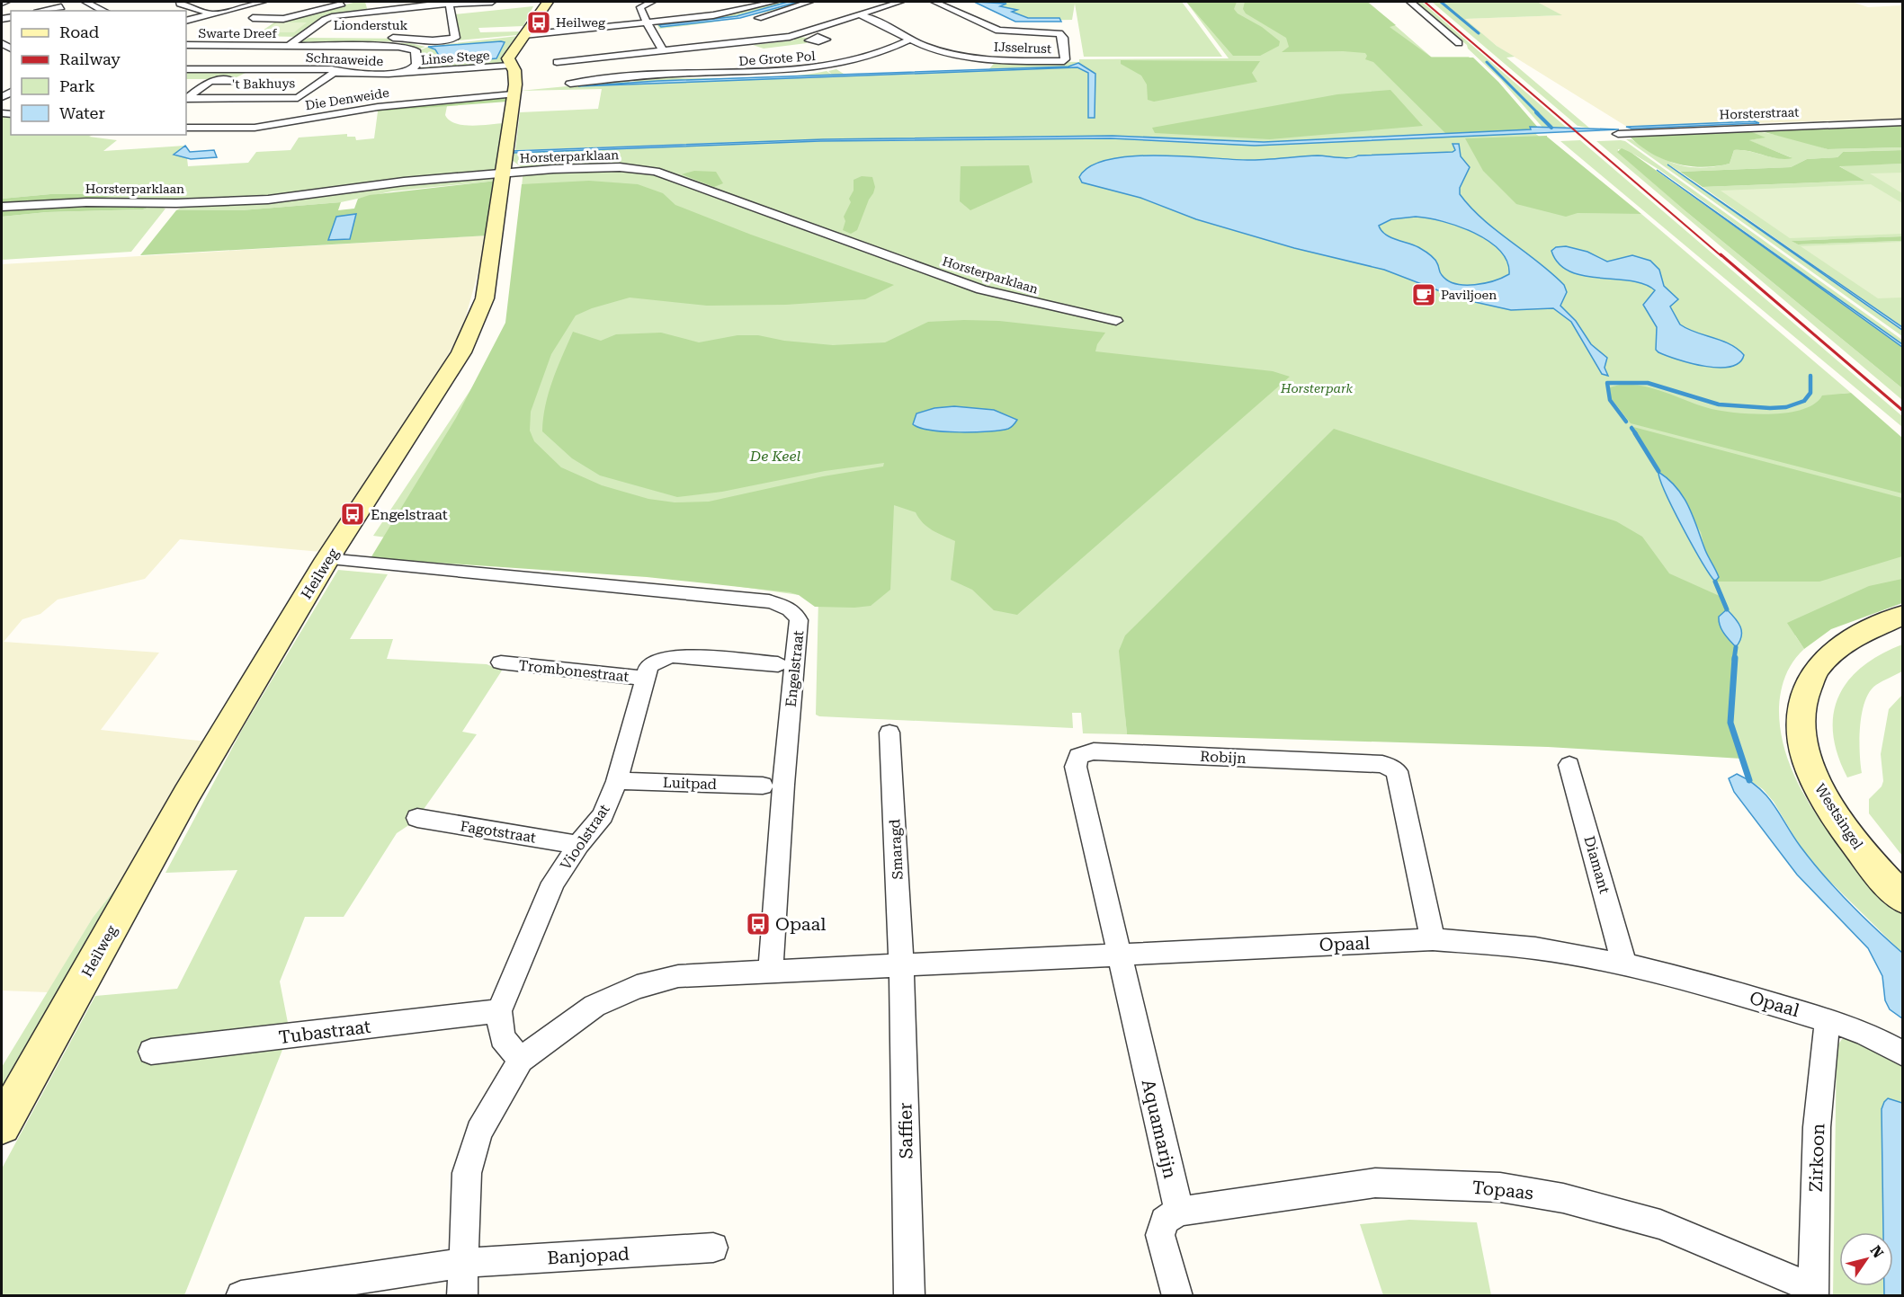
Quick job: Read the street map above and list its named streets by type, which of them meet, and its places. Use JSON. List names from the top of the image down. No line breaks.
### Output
{"streets":{"street":["Lionderstuk","Swarte Dreef","IJsselrust","Linse Stege","De Grote Pol","Schraaweide","'t Bakhuys","Die Denweide","Horsterstraat","Horsterparklaan","Heilweg","Engelstraat","Trombonestraat","Robijn","Luitpad","Westsingel","Fagotstraat","Vioolstraat","Smaragd","Diamant","Opaal","Tubastraat","Aquamarijn","Saffier","Zirkoon","Topaas","Banjopad"]},"crossings":[["Swarte Dreef","Schraaweide"],["IJsselrust","De Grote Pol"],["Linse Stege","Schraaweide"],["Linse Stege","Heilweg"],["Schraaweide","'t Bakhuys"],["Die Denweide","Heilweg"],["Horsterparklaan","Heilweg"],["Heilweg","Engelstraat"],["Engelstraat","Opaal"],["Trombonestraat","Vioolstraat"],["Robijn","Opaal"],["Robijn","Aquamarijn"],["Luitpad","Vioolstraat"],["Fagotstraat","Vioolstraat"],["Vioolstraat","Opaal"],["Vioolstraat","Tubastraat"],["Smaragd","Opaal"],["Smaragd","Saffier"],["Diamant","Opaal"],["Opaal","Aquamarijn"],["Opaal","Saffier"],["Opaal","Zirkoon"],["Aquamarijn","Topaas"],["Zirkoon","Topaas"]],"parks":["Horsterpark","De Keel"],"places":{"bus stop":["Heilweg","Engelstraat","Opaal"],"cafe":["Paviljoen"]},"legend":["Road","Railway","Park","Water"],"north":"top right"}
